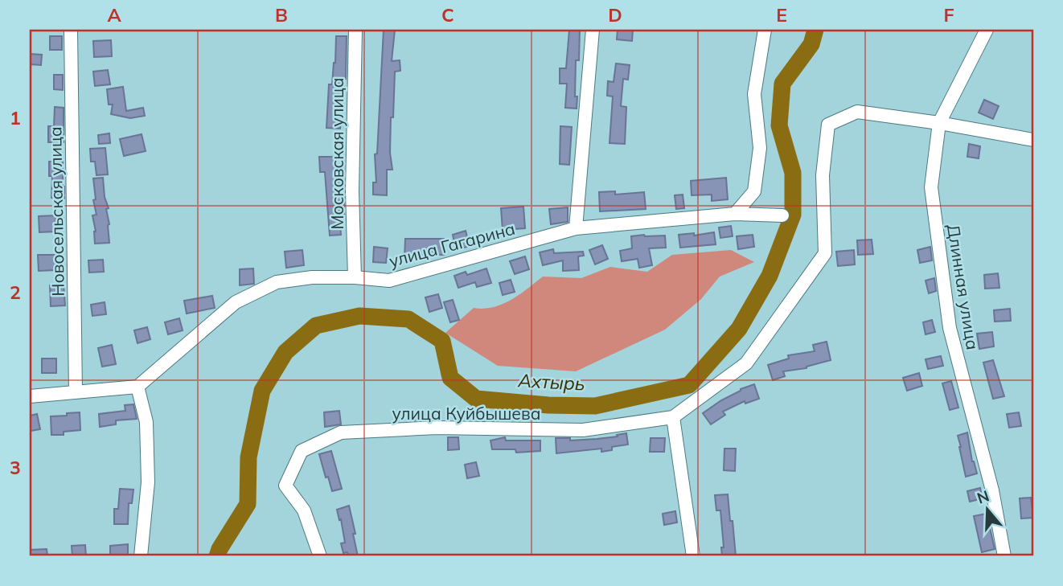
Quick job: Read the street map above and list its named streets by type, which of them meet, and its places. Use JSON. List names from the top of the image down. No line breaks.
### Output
{"streets":{"street":["Московская улица","Новосельская улица","улица Гагарина","Длинная улица","улица Куйбышева"]},"crossings":[["Московская улица","улица Гагарина"]],"water":["Ахтырь"],"north":"top","grid":{"columns":["A","B","C","D","E","F"],"rows":["1","2","3"]}}
